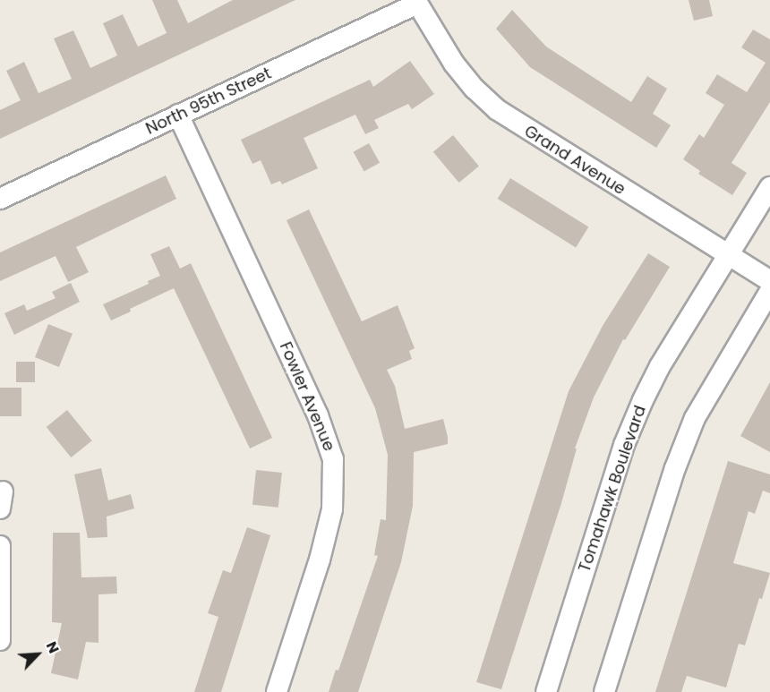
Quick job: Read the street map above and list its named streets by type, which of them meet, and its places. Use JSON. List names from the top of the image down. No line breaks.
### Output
{"streets":{"street":["North 95th Street","Grand Avenue","Fowler Avenue","Tomahawk Boulevard"]},"crossings":[["North 95th Street","Grand Avenue"],["North 95th Street","Fowler Avenue"],["Grand Avenue","Tomahawk Boulevard"]],"north":"top right"}
